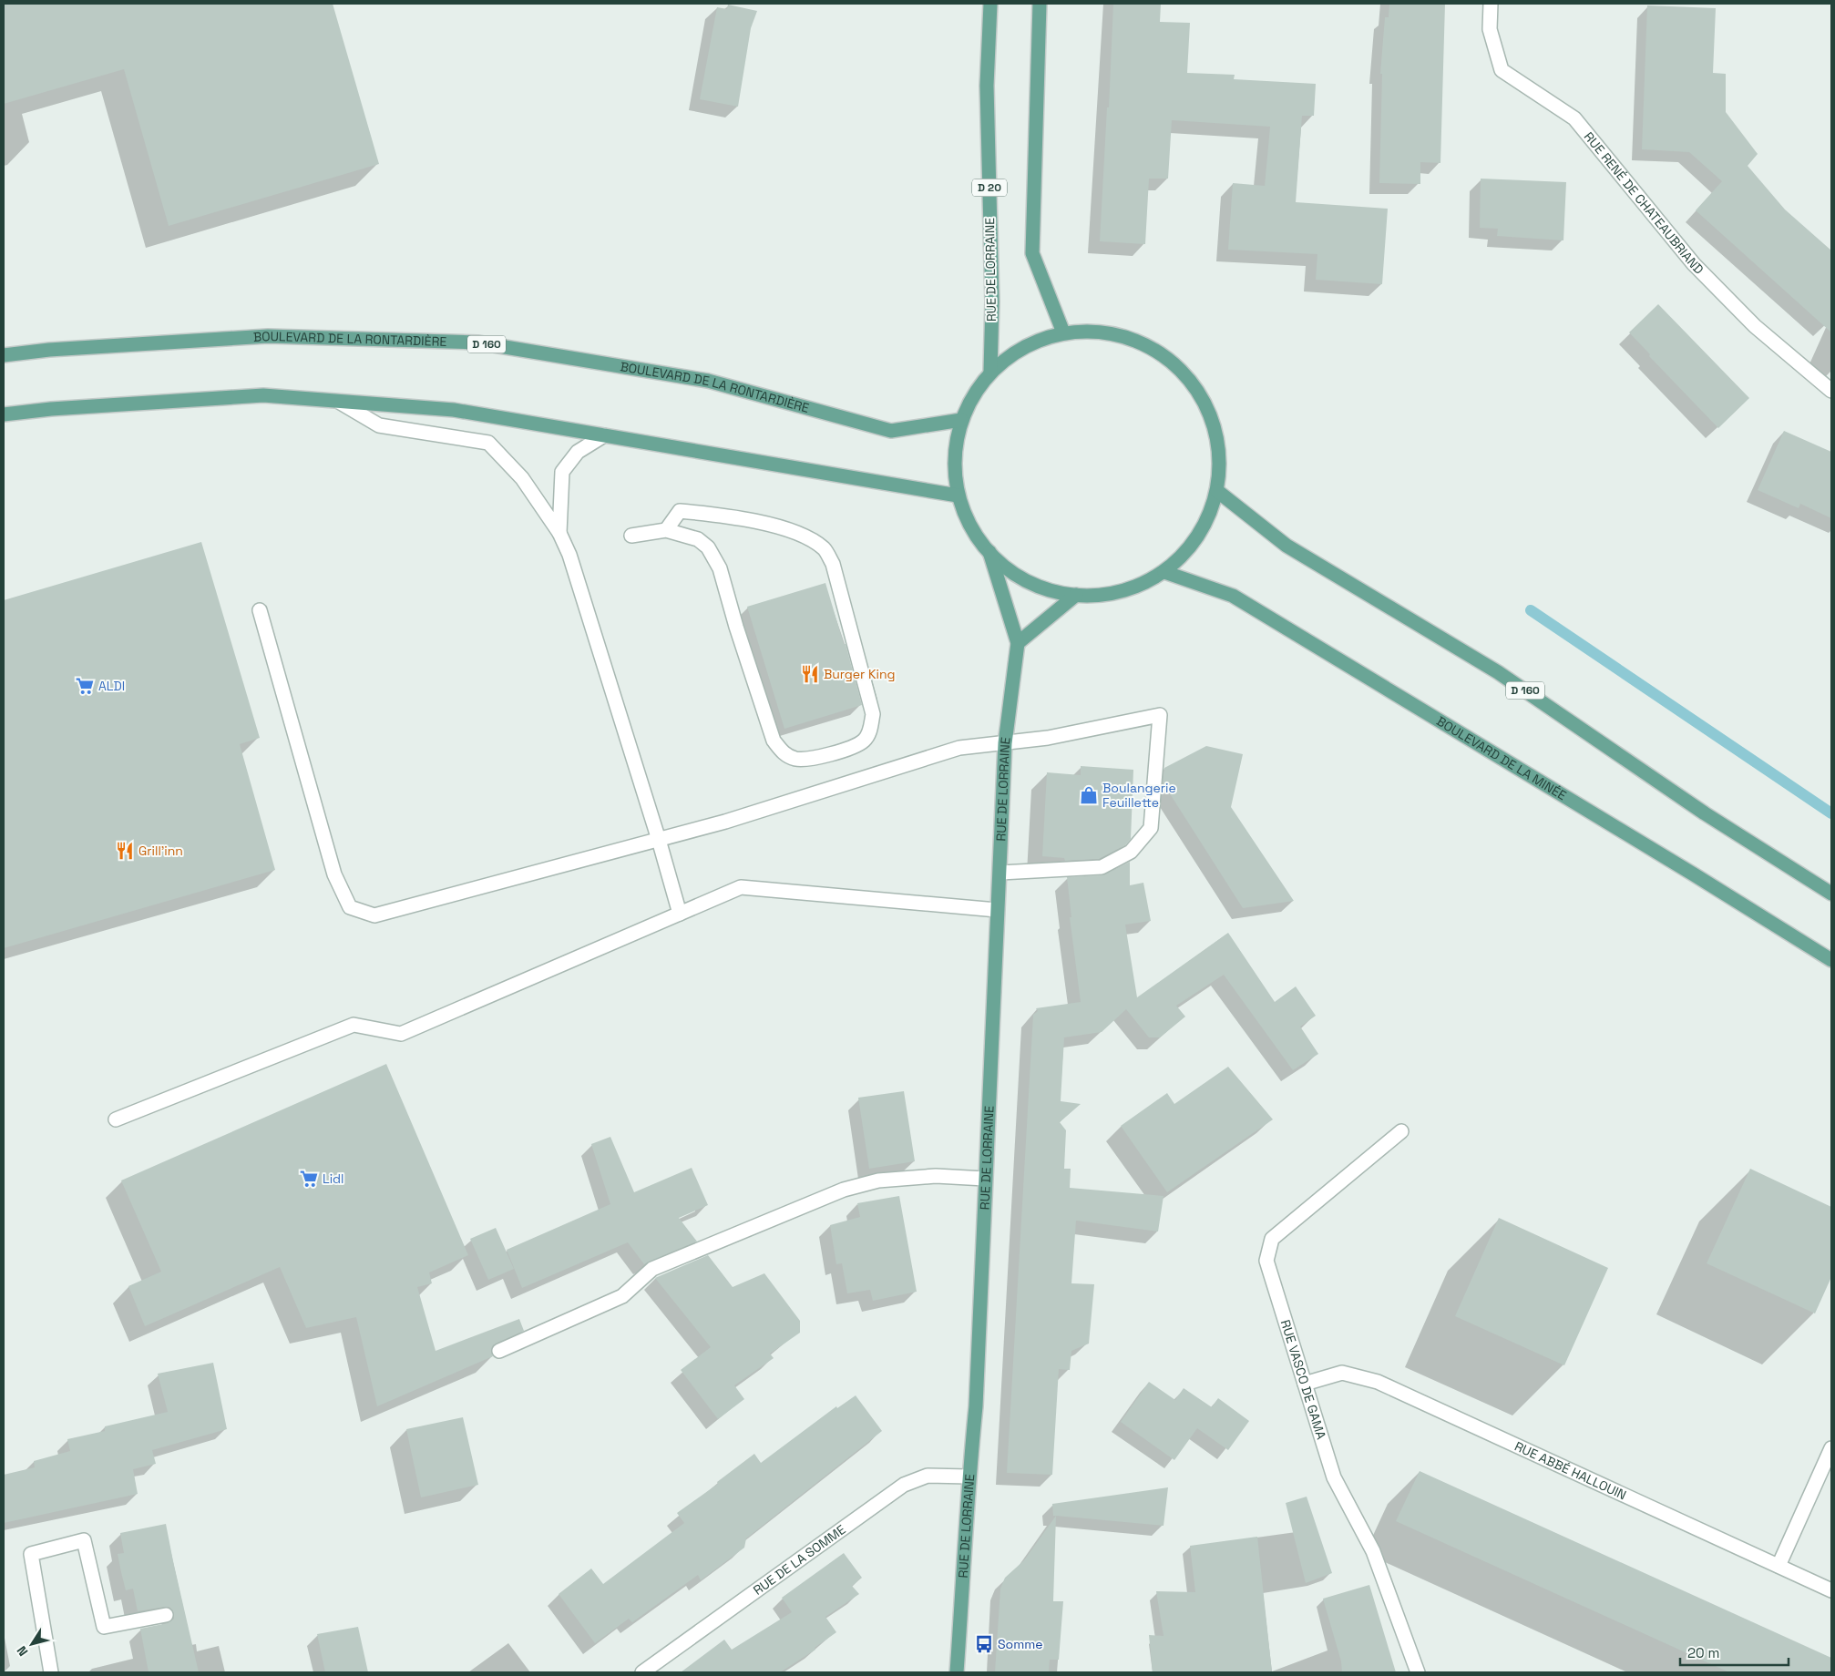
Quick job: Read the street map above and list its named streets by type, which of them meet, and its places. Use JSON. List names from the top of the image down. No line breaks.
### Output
{"streets":{"main road":["D 20","RUE DE LORRAINE","BOULEVARD DE LA RONTARDIÈRE","D 160","BOULEVARD DE LA MINÉE"],"street":["RUE RENÉ DE CHATEAUBRIAND","RUE VASCO DE GAMA","RUE ABBÉ HALLOUIN","RUE DE LA SOMME"]},"crossings":[["RUE DE LORRAINE","RUE DE LA SOMME"],["RUE VASCO DE GAMA","RUE ABBÉ HALLOUIN"]],"places":{"restaurant":["Burger King","Grill'inn"],"supermarket":["ALDI","Lidl"],"shop":["Boulangerie Feuillette"],"bus stop":["Somme"]},"scale_bar":"20 m","north":"bottom left"}
